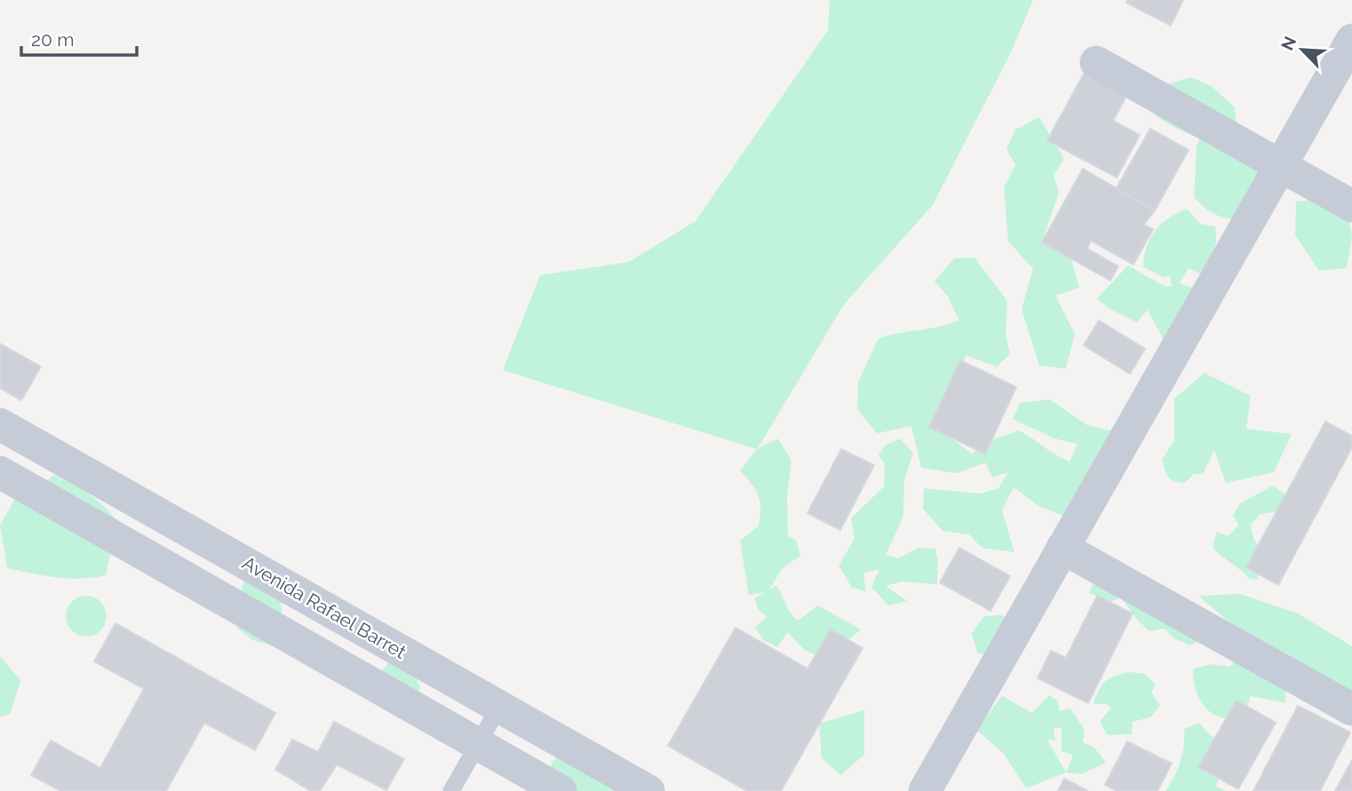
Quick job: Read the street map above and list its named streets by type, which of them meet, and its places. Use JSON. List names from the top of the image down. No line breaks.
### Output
{"streets":{"street":["Avenida Rafael Barret"]},"scale_bar":"20 m","north":"top left"}
